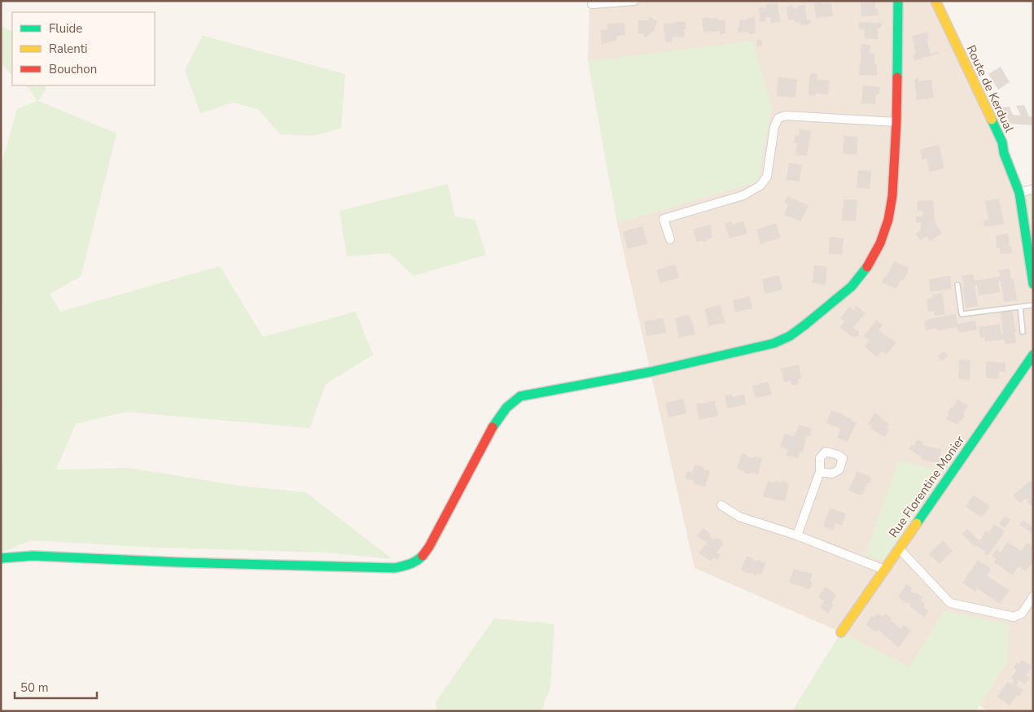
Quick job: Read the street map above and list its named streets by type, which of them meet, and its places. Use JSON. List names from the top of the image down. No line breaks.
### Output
{"streets":{"street":["Route de Kerdual","Rue Florentine Monier"]},"legend":["Fluide","Ralenti","Bouchon"],"scale_bar":"50 m"}
